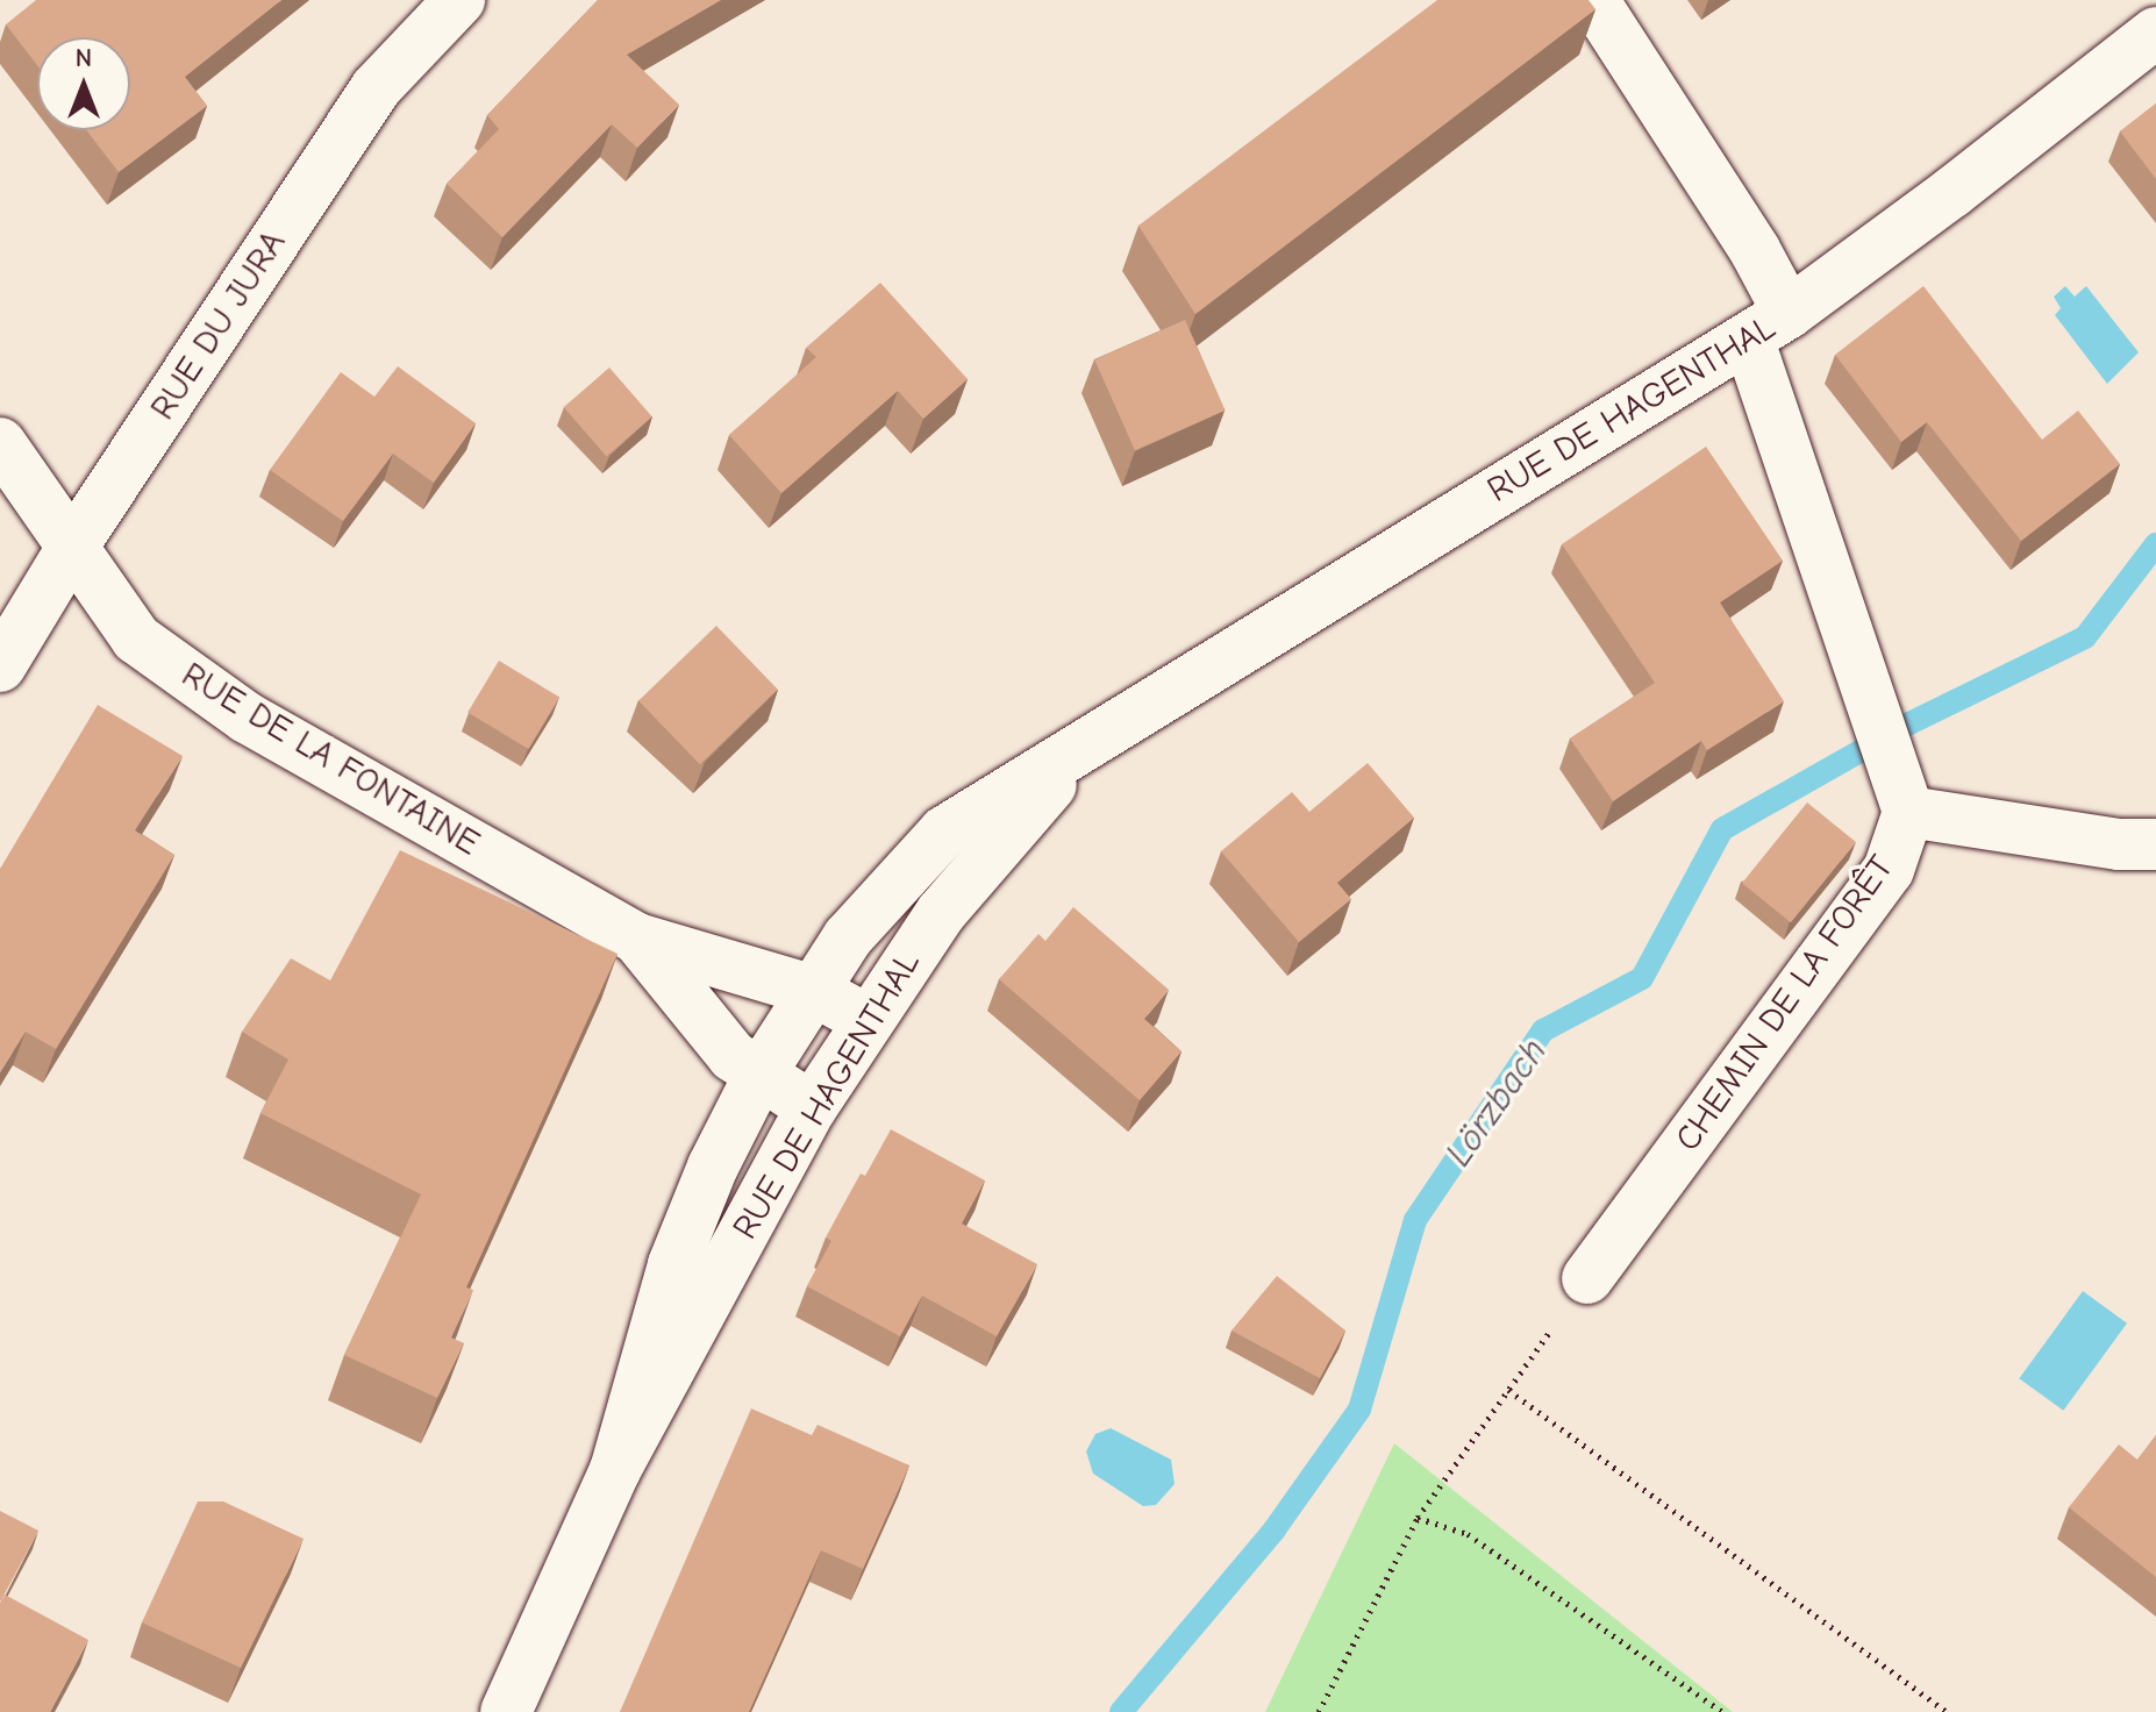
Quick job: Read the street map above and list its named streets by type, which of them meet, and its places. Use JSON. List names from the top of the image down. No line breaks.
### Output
{"streets":{"street":["RUE DU JURA","RUE DE HAGENTHAL","RUE DE LA FONTAINE","CHEMIN DE LA FORÊT"]},"crossings":[["RUE DU JURA","RUE DE LA FONTAINE"],["RUE DE HAGENTHAL","RUE DE LA FONTAINE"]],"water":["Lörzbach"],"north":"top"}
